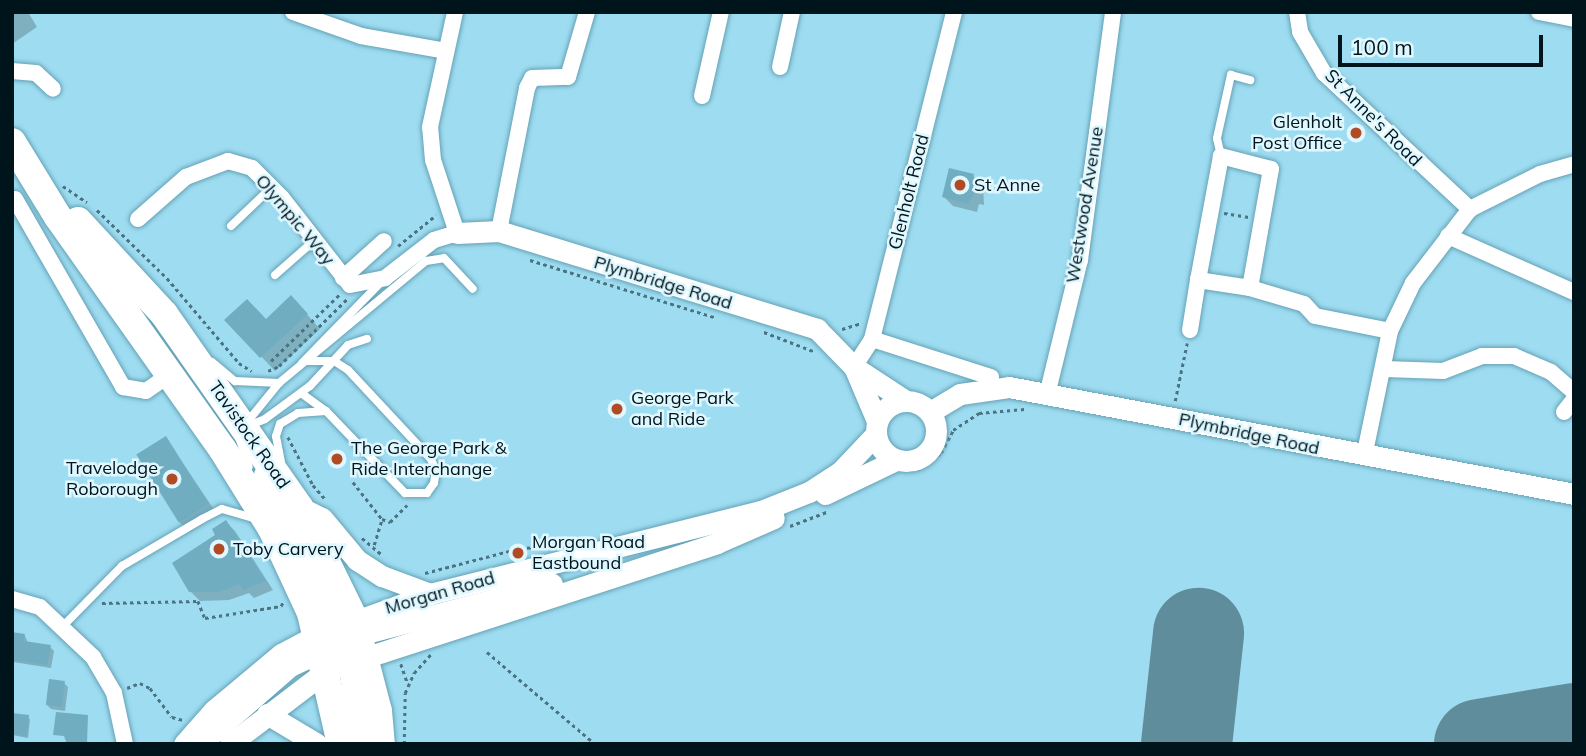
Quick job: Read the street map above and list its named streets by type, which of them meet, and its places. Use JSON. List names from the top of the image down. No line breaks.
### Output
{"streets":{"highway":["Tavistock Road"],"main road":["Plymbridge Road","Morgan Road"],"street":["St Anne's Road","Glenholt Road","Westwood Avenue","Olympic Way"]},"crossings":[["Glenholt Road","Plymbridge Road"],["Westwood Avenue","Plymbridge Road"],["Plymbridge Road","Morgan Road"],["Tavistock Road","Morgan Road"]],"places":["Glenholt Post Office","St Anne","George Park and Ride","The George Park & Ride Interchange","Travelodge Roborough","Toby Carvery","Morgan Road Eastbound"],"scale_bar":"100 m"}
